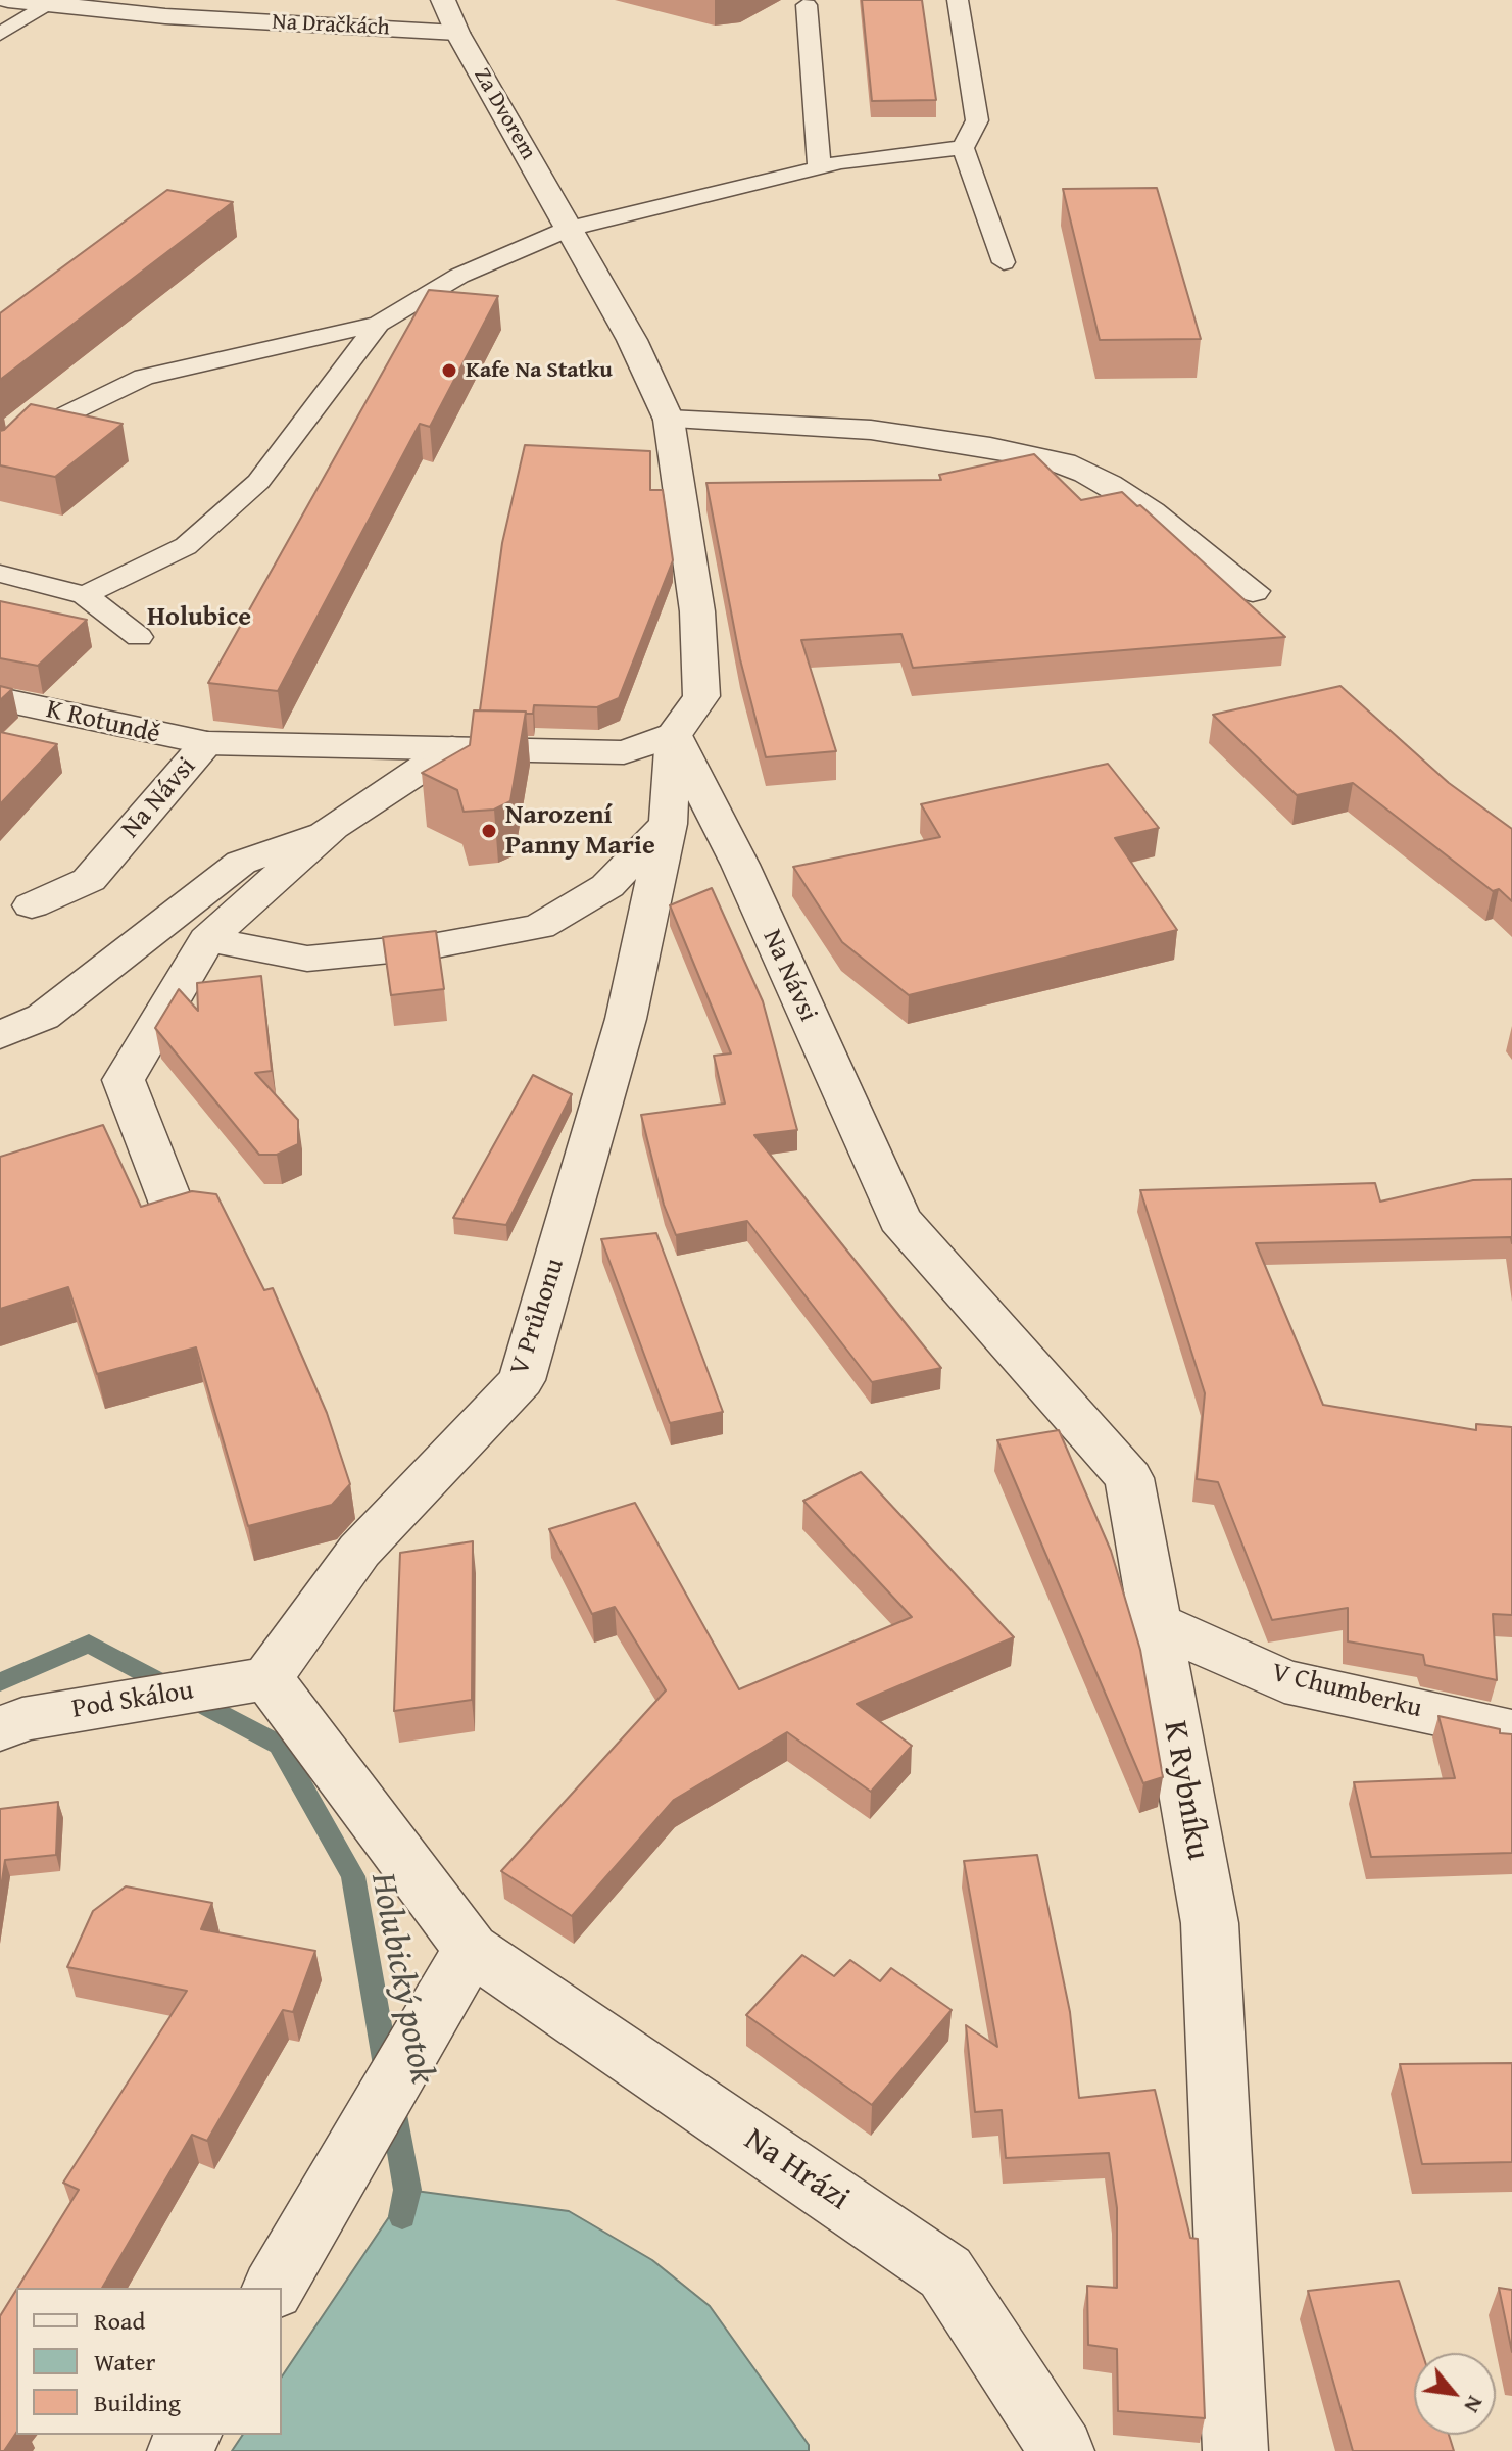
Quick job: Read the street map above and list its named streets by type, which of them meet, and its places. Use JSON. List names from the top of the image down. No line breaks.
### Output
{"streets":{"street":["Na Dračkách","Za Dvorem","K Rotundě","Na Návsi","V Průhonu","V Chumberku","Pod Skálou","K Rybníku","Na Hrázi"]},"crossings":[["Na Dračkách","Za Dvorem"],["K Rotundě","Na Návsi"],["Na Návsi","K Rybníku"],["V Průhonu","Pod Skálou"],["V Průhonu","Na Hrázi"],["V Chumberku","K Rybníku"],["Pod Skálou","Na Hrázi"]],"districts":["Holubice"],"water":["Holubický potok"],"places":["Kafe Na Statku","Narození Panny Marie"],"legend":["Road","Water","Building"],"north":"bottom right"}
